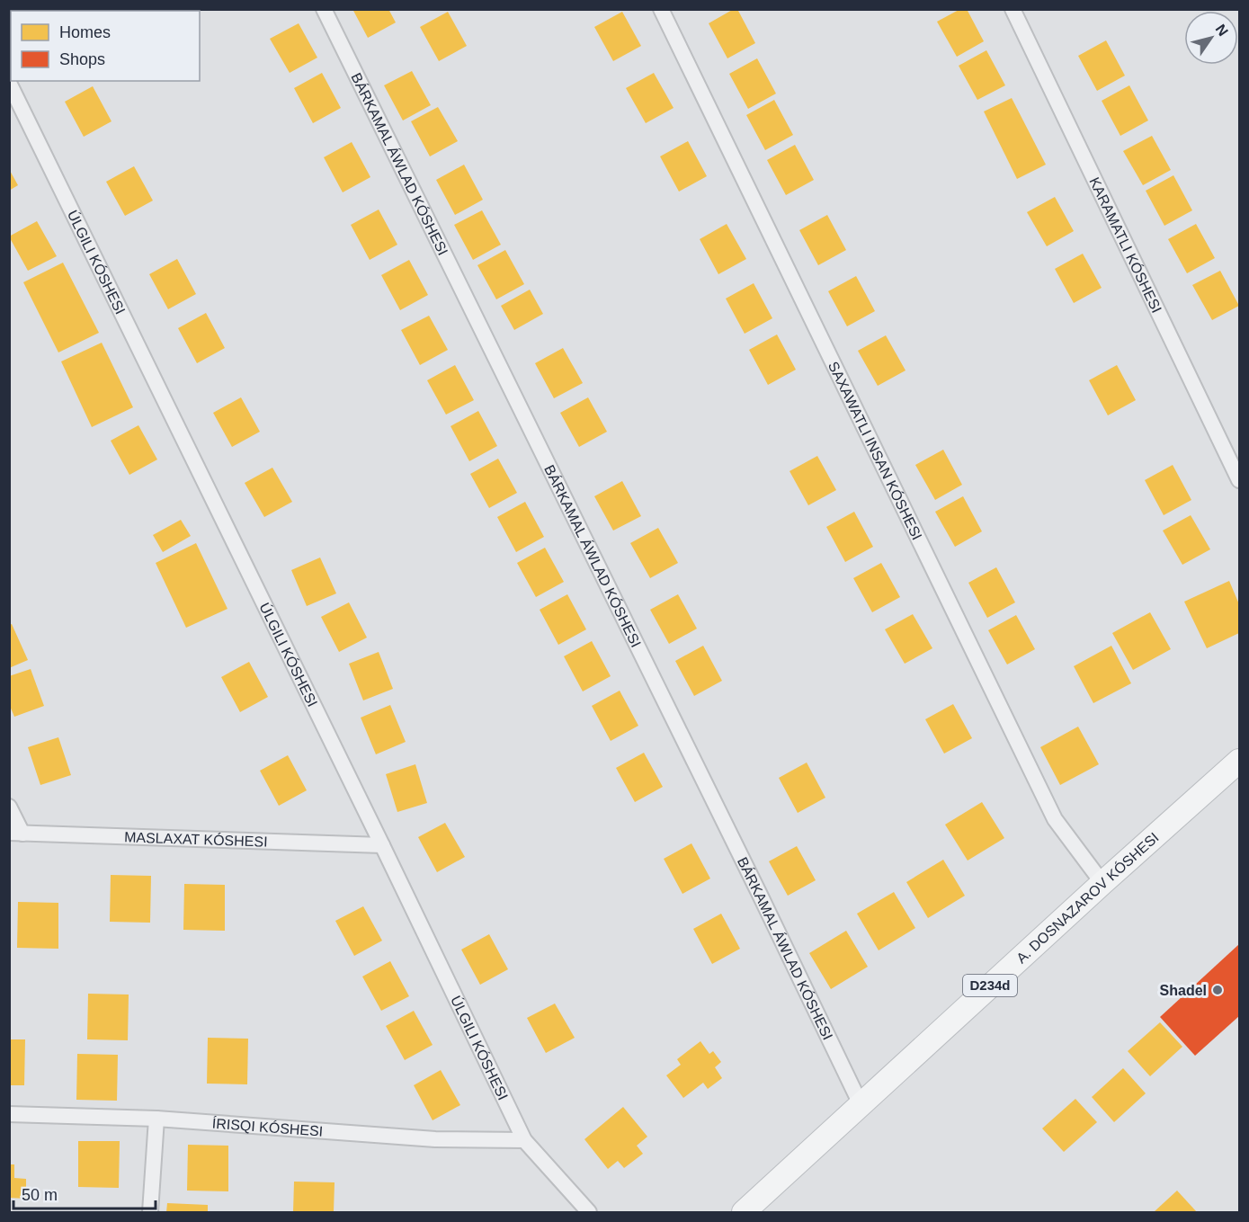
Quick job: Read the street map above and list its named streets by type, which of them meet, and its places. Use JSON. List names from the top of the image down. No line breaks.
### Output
{"streets":{"main road":["A. DOSNAZAROV KÓSHESI","D234d"],"street":["BÁRKAMAL ÁWLAD KÓSHESI","ÚLGILI KÓSHESI","MASLAXAT KÓSHESI"]},"crossings":[["BÁRKAMAL ÁWLAD KÓSHESI","A. DOSNAZAROV KÓSHESI"],["ÚLGILI KÓSHESI","MASLAXAT KÓSHESI"]],"places":["Shadel"],"legend":["Homes","Shops"],"scale_bar":"50 m","north":"top right"}
